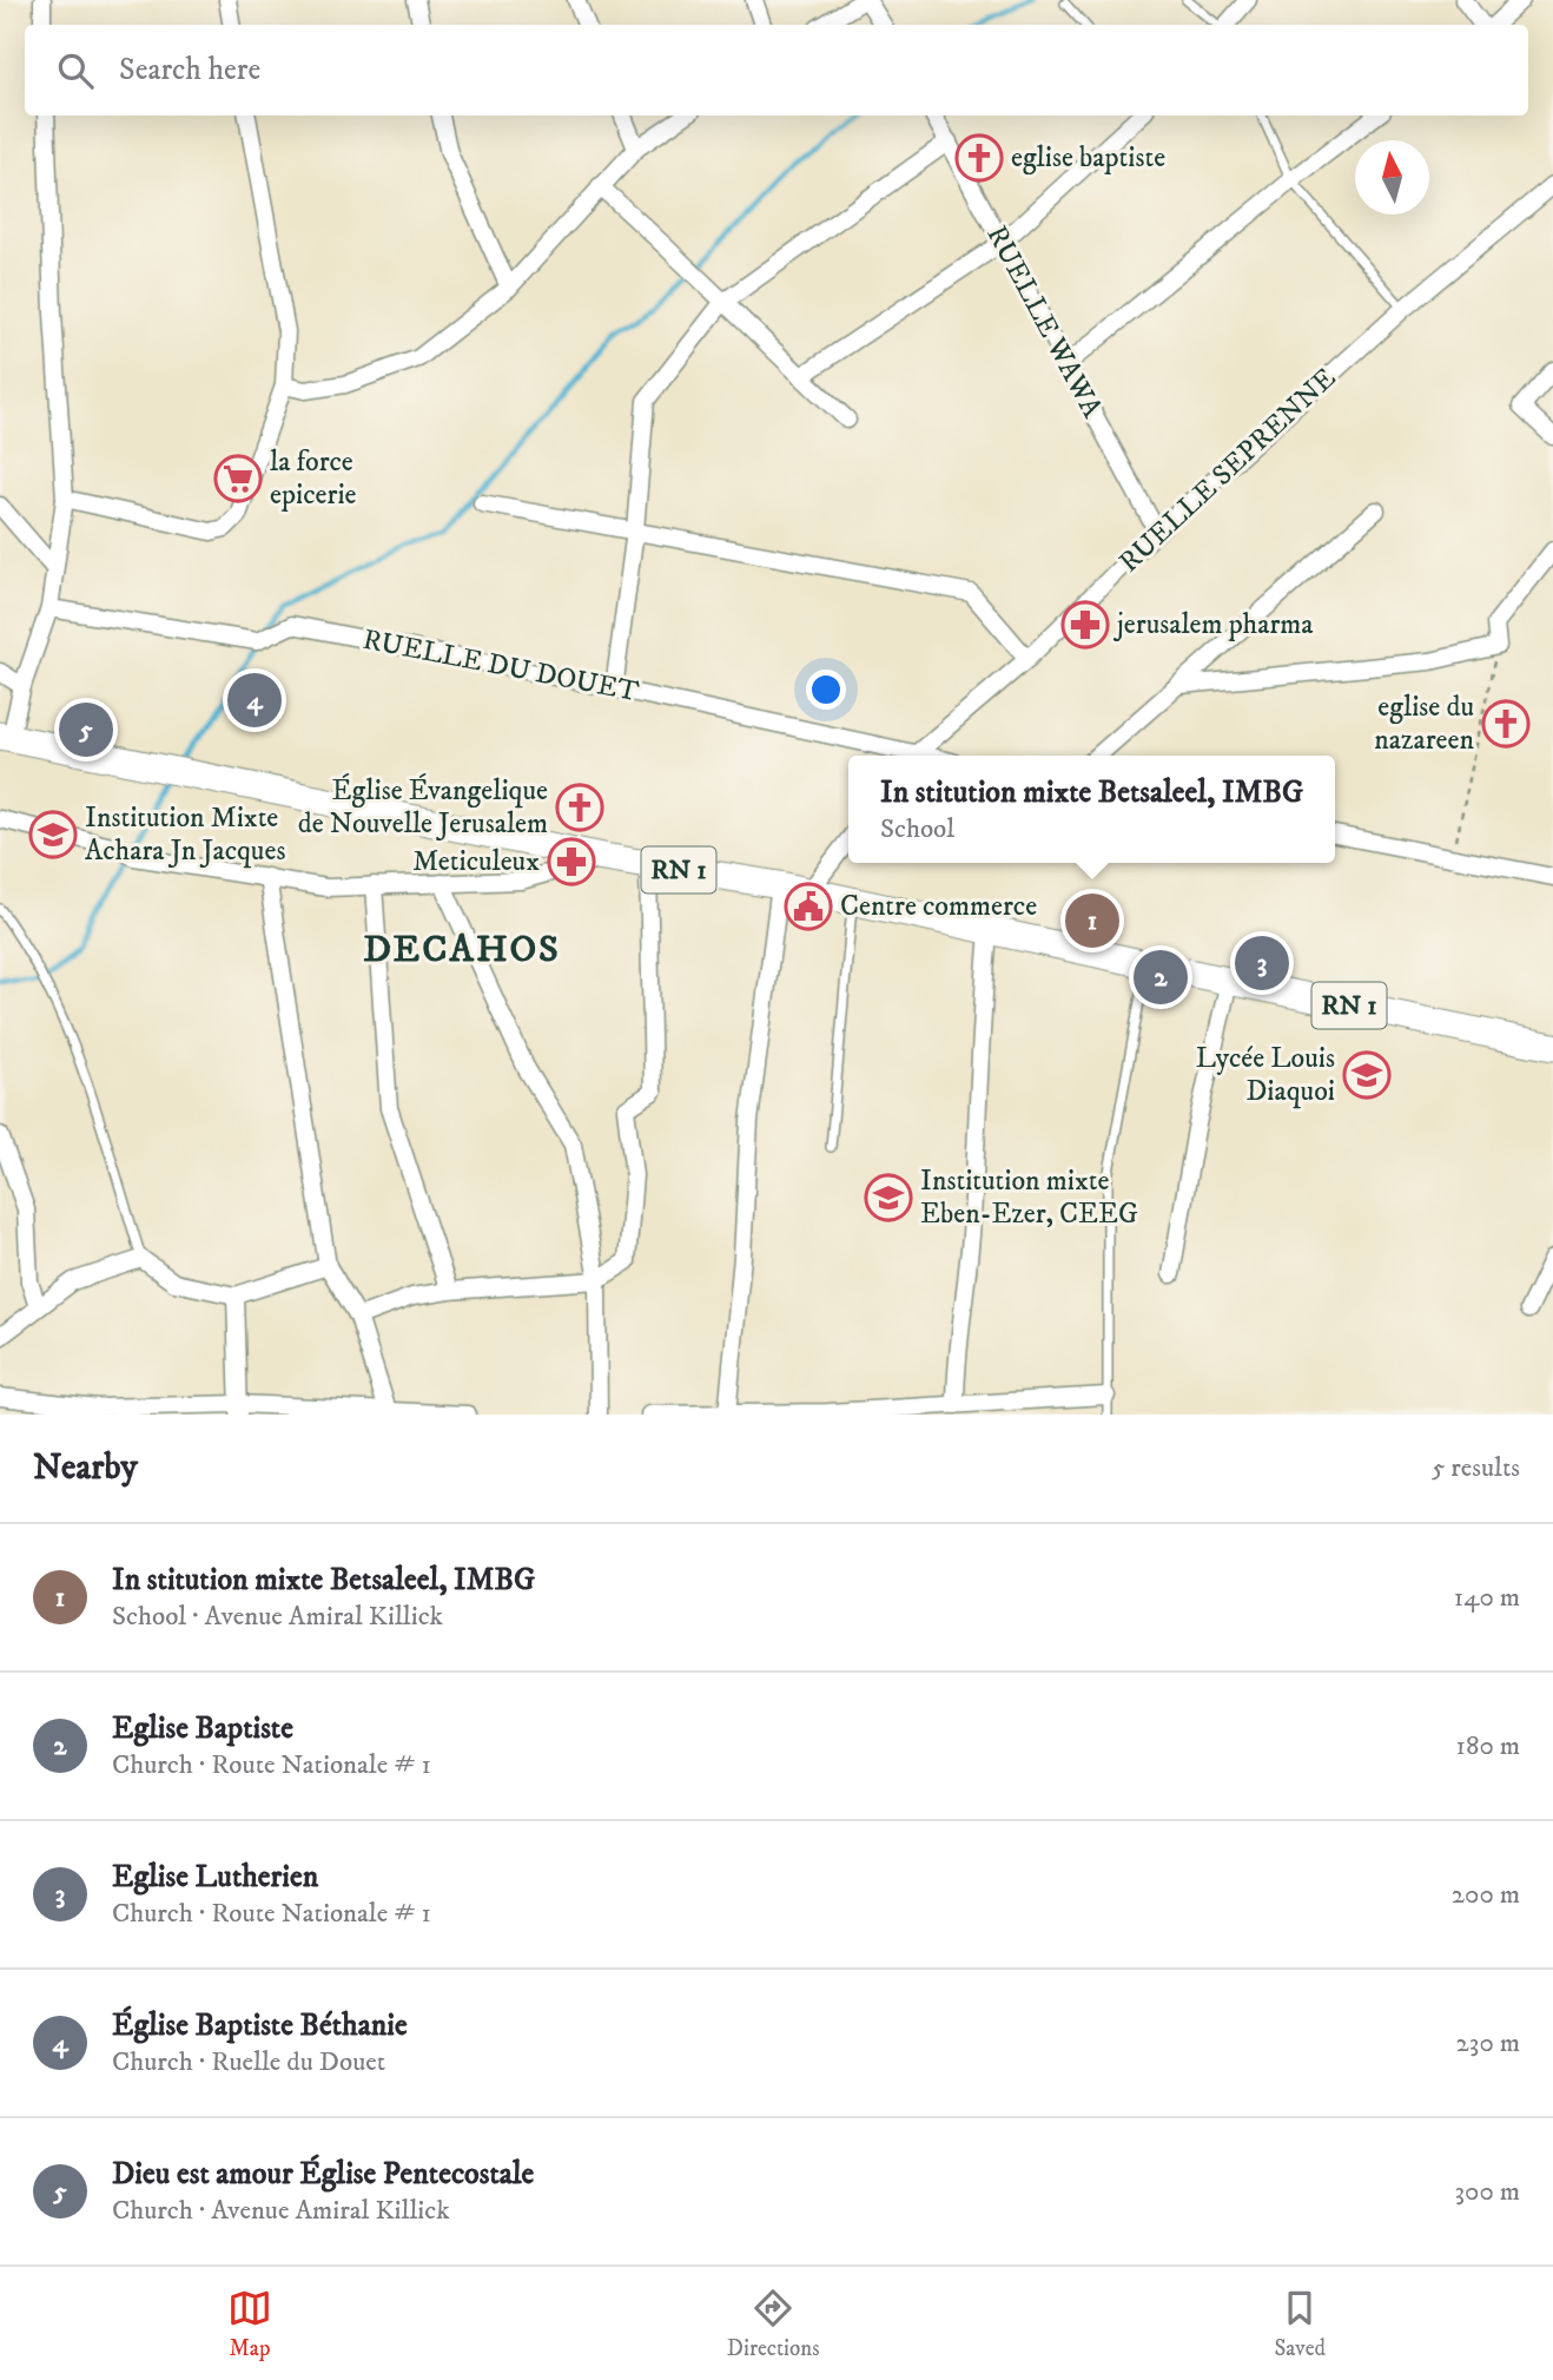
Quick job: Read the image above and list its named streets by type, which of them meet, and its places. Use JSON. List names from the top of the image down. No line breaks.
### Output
{"streets":{"main road":["RN 1"],"street":["RUELLE WAWA","RUELLE SEPRENNE","RUELLE DU DOUET"]},"crossings":[["RUELLE WAWA","RUELLE SEPRENNE"]],"districts":["DECAHOS"],"places":{"church":["eglise baptiste","eglise du nazareen","Église Évangelique de Nouvelle Jerusalem"],"supermarket":["la force epicerie"],"pharmacy":["jerusalem pharma","Meticuleux"],"school or university":["Institution Mixte Achara Jn Jacques","Lycée Louis Diaquoi","Institution mixte Eben-Ezer, CEEG"],"public building":["Centre commerce"]},"north":"top","page":{"search":"Search here","pins":["4","5","1","3","2"],"popup":["In stitution mixte Betsaleel, IMBG","School"],"heading":["Nearby","5 results"],"list":[{"mark":"1","name":"In stitution mixte Betsaleel, IMBG","note":"School · Avenue Amiral Killick","value":"140 m"},{"mark":"2","name":"Eglise Baptiste","note":"Church · Route Nationale # 1","value":"180 m"},{"mark":"3","name":"Eglise Lutherien","note":"Church · Route Nationale # 1","value":"200 m"},{"mark":"4","name":"Église Baptiste Béthanie","note":"Church · Ruelle du Douet","value":"230 m"},{"mark":"5","name":"Dieu est amour Église Pentecostale","note":"Church · Avenue Amiral Killick","value":"300 m"}],"nav":["Map","Directions","Saved"]}}
